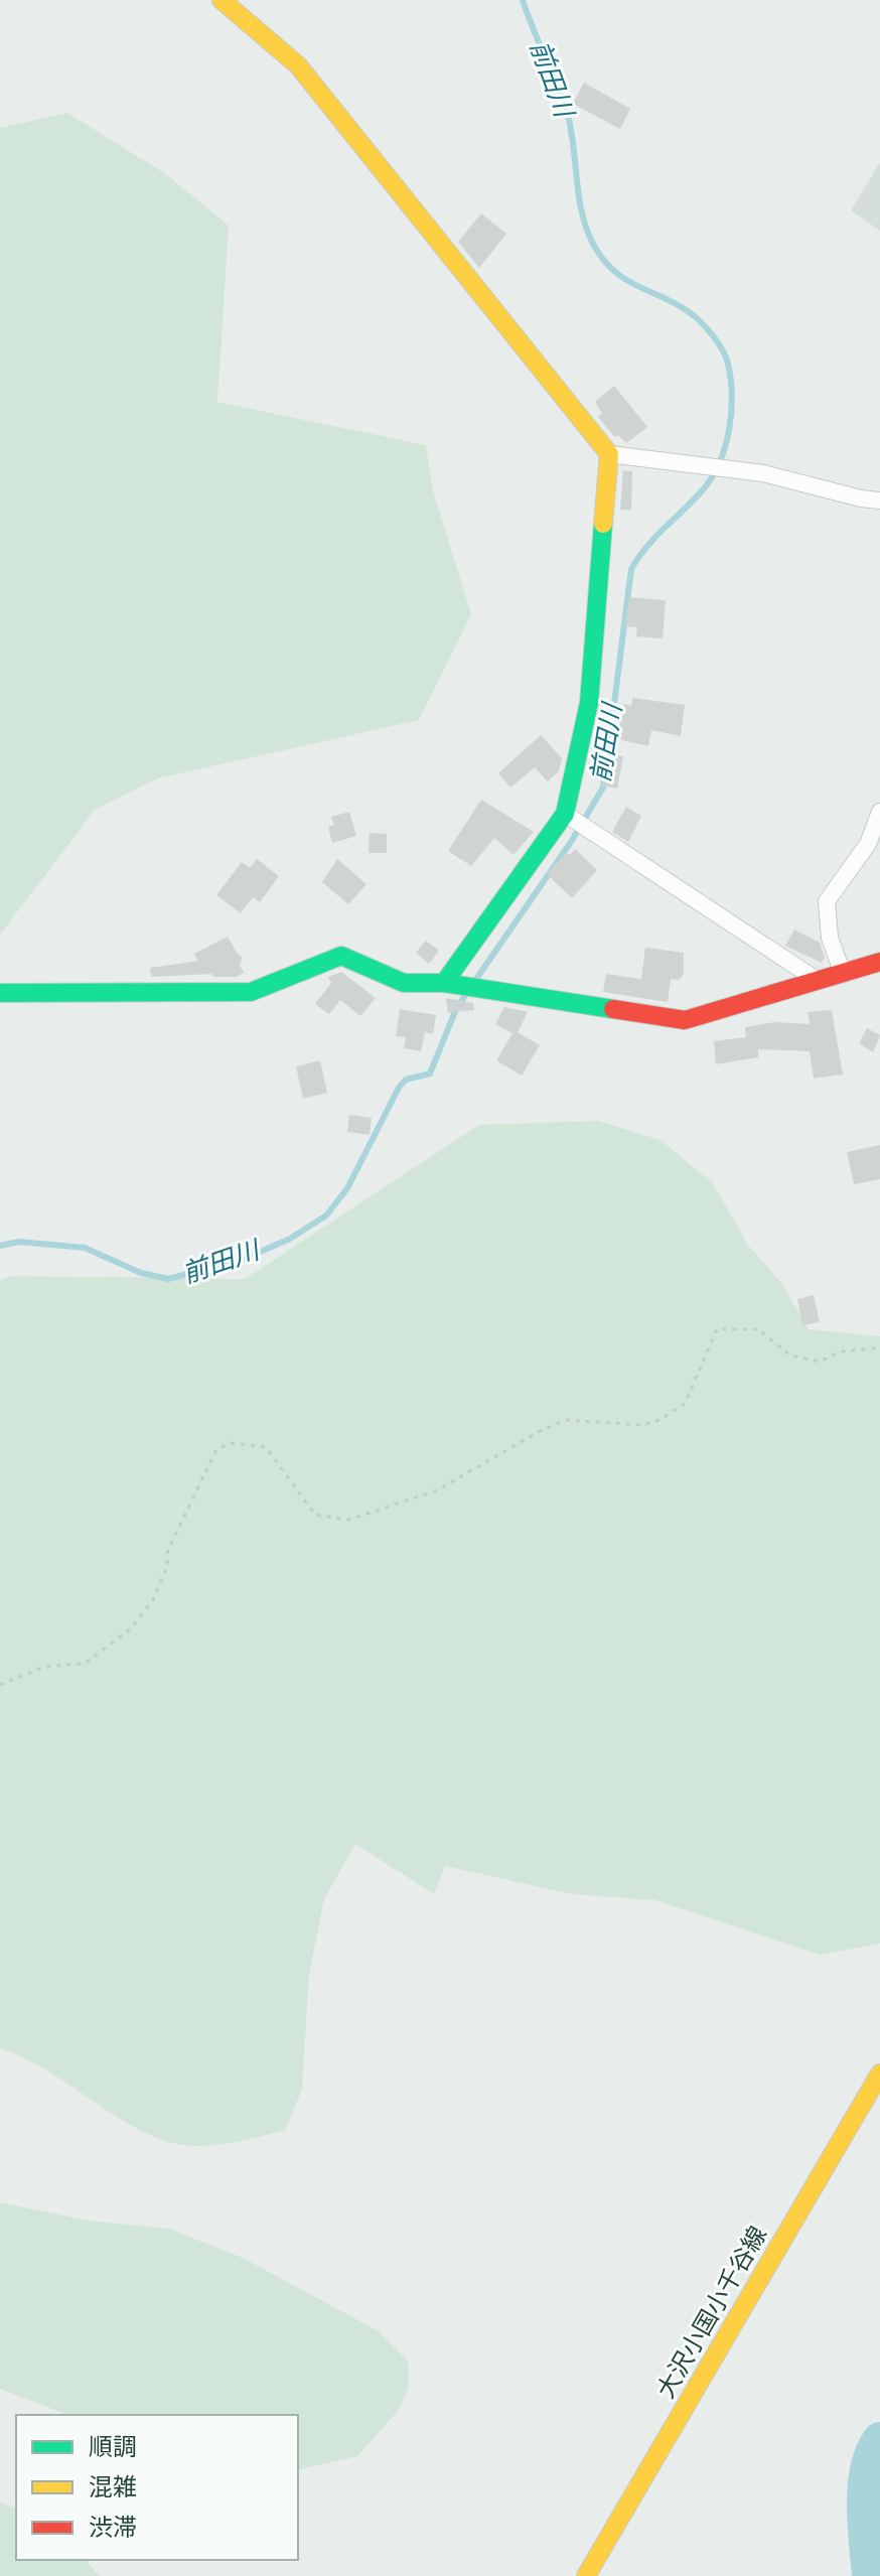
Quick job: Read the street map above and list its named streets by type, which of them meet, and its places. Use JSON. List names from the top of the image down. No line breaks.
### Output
{"streets":{"street":["大沢小国小千谷線"]},"water":["前田川"],"legend":["順調","混雑","渋滞"]}
